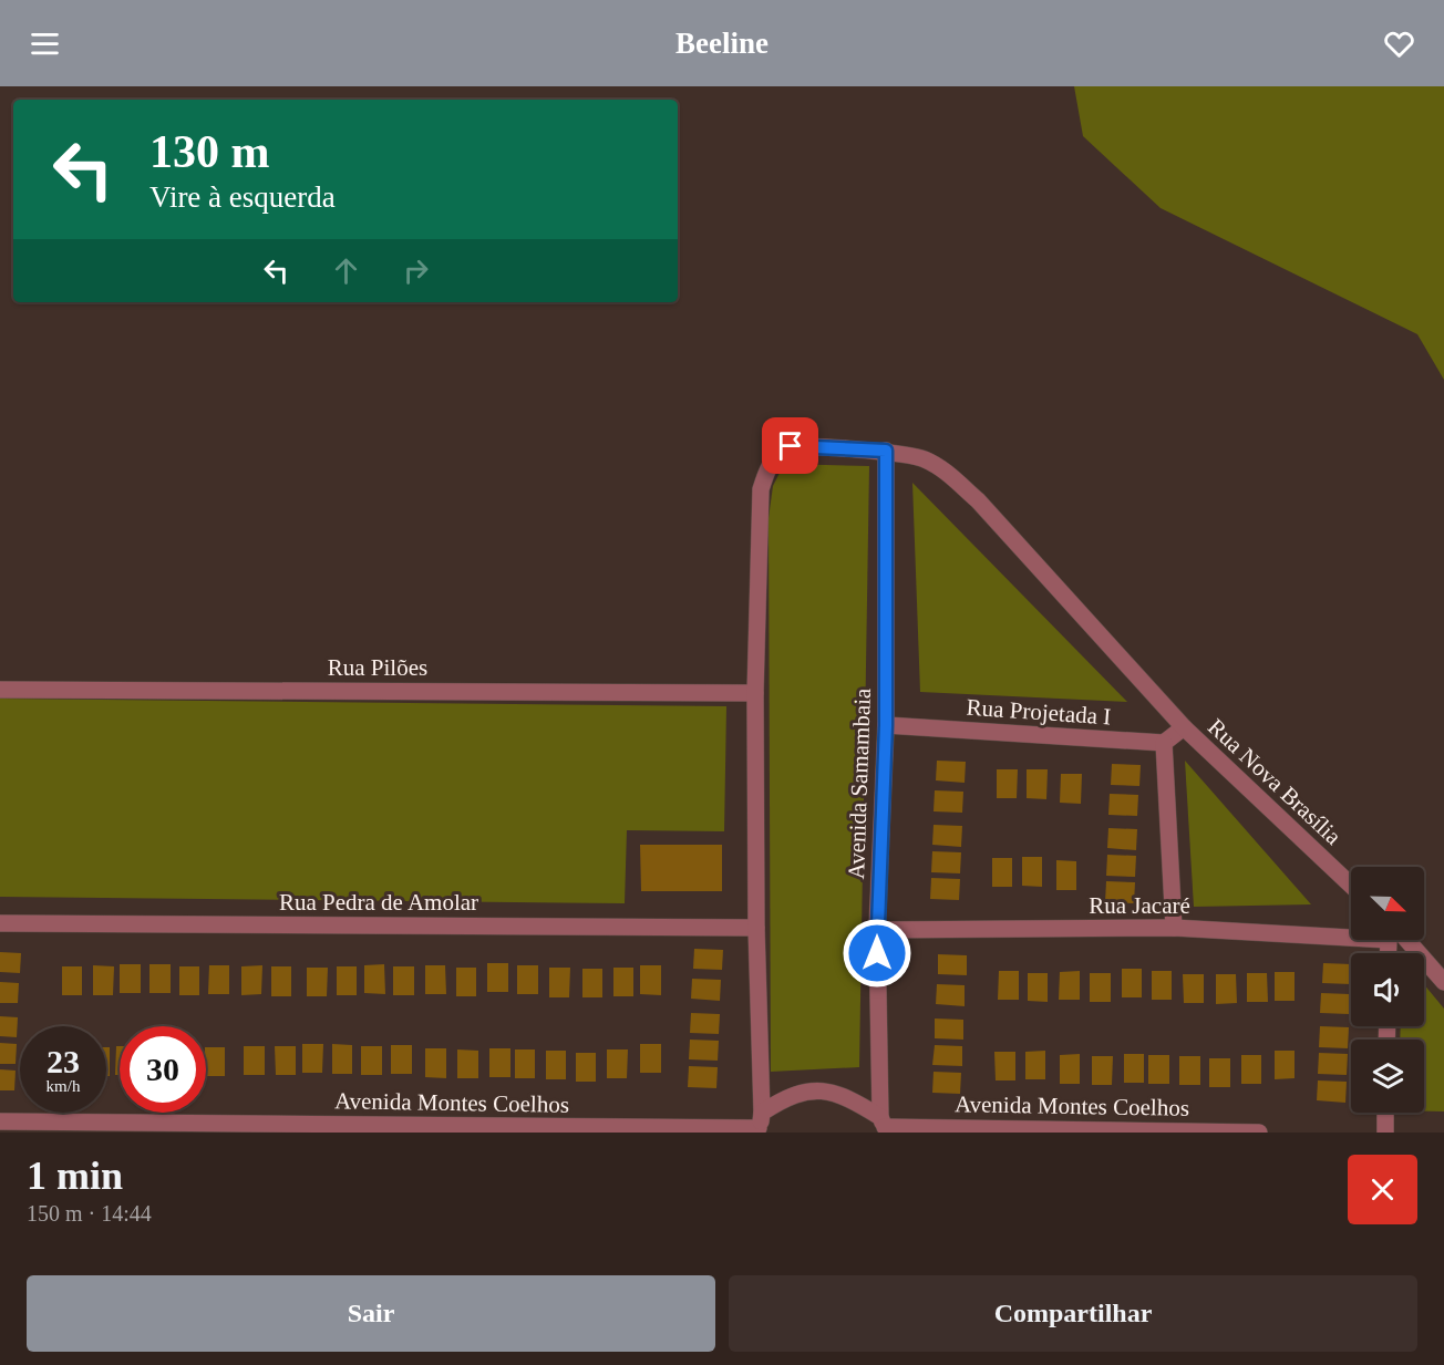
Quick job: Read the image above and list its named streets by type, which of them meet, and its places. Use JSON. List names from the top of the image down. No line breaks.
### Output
{"streets":{"street":["Rua Pilões","Rua Projetada I","Rua Nova Brasília","Avenida Samambaia","Rua Pedra de Amolar","Rua Jacaré","Avenida Montes Coelhos"]},"crossings":[["Rua Pilões","Rua Nova Brasília"],["Rua Projetada I","Avenida Samambaia"],["Rua Nova Brasília","Avenida Samambaia"],["Avenida Samambaia","Rua Jacaré"],["Avenida Samambaia","Avenida Montes Coelhos"]],"north":"bottom right","page":{"header":"Beeline","turn":["130 m","Vire à esquerda"],"speed":"23 km/h","limit":"30","heading":["1 min","150 m · 14:44"],"buttons":["Sair","Compartilhar"]}}
